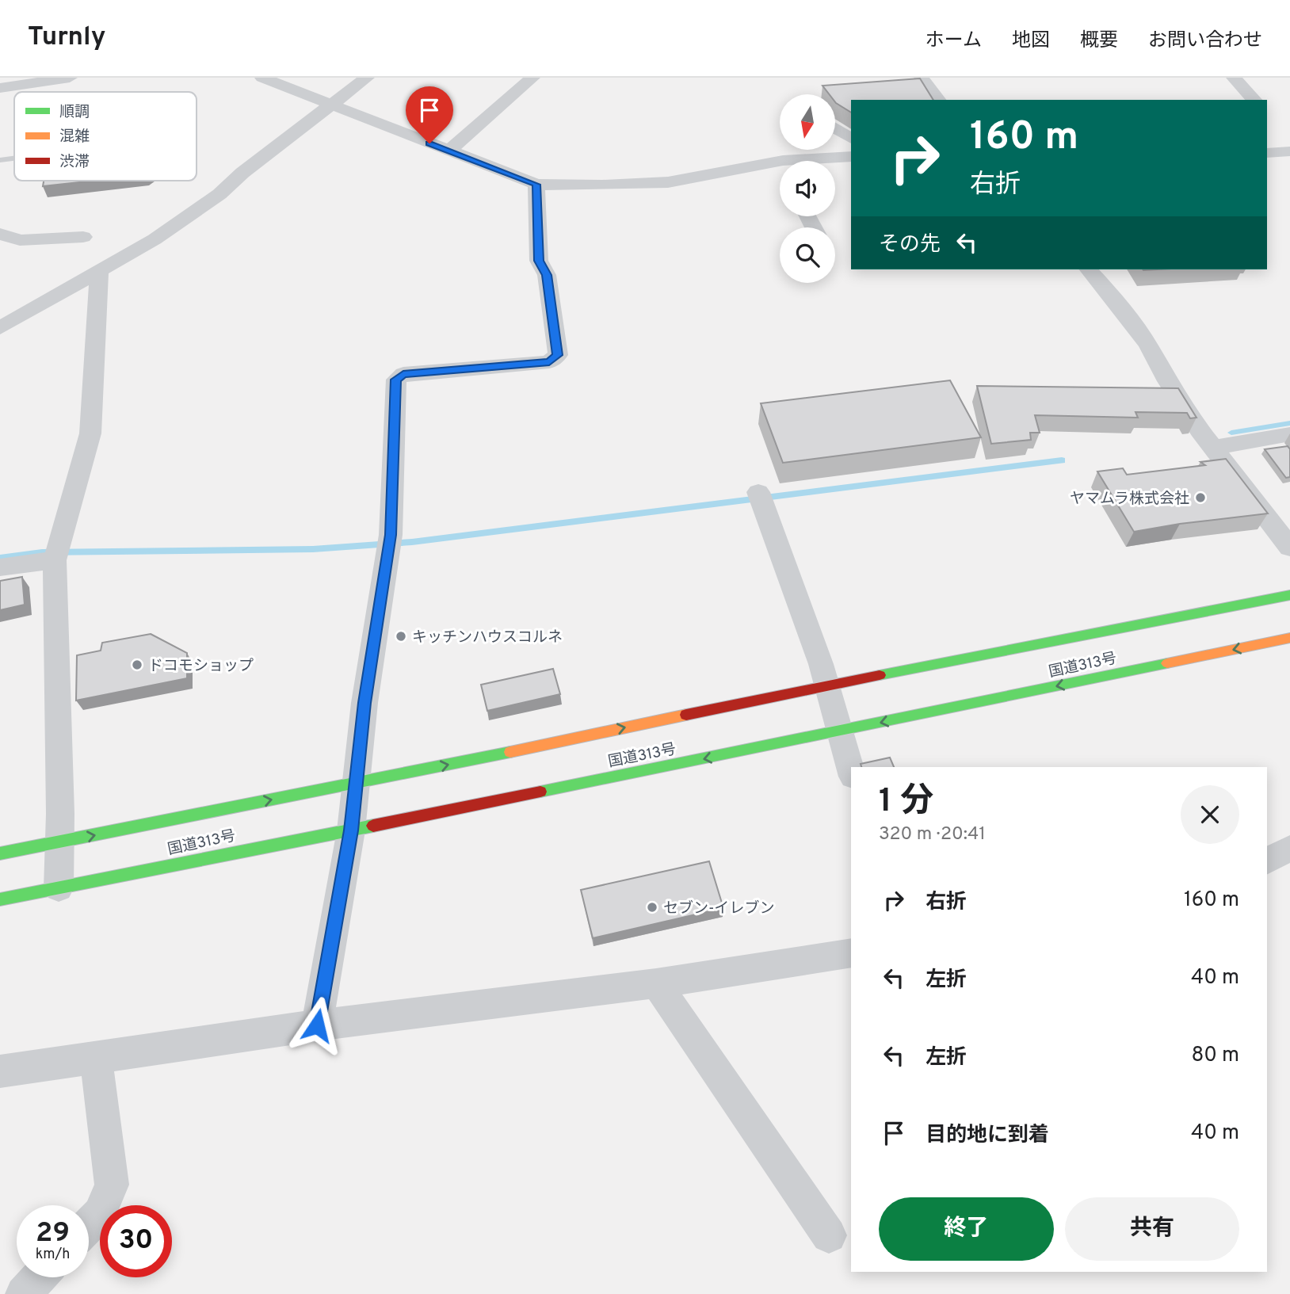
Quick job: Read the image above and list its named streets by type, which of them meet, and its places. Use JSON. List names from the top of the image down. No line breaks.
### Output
{"streets":{"highway":["国道313号"]},"places":["ヤマムラ株式会社","キッチンハウスコルネ","ドコモショップ","セブン-イレブン"],"legend":["順調","混雑","渋滞"],"north":"bottom","page":{"header":"Turnly","nav":["ホーム","地図","概要","お問い合わせ"],"turn":["160 m","右折"],"then":"その先","heading":["1 分","320 m · 20:41"],"list":[{"name":"右折","value":"160 m"},{"name":"左折","value":"40 m"},{"name":"左折","value":"80 m"},{"name":"目的地に到着","value":"40 m"}],"buttons":["終了","共有"],"speed":"29 km/h","limit":"30"}}
